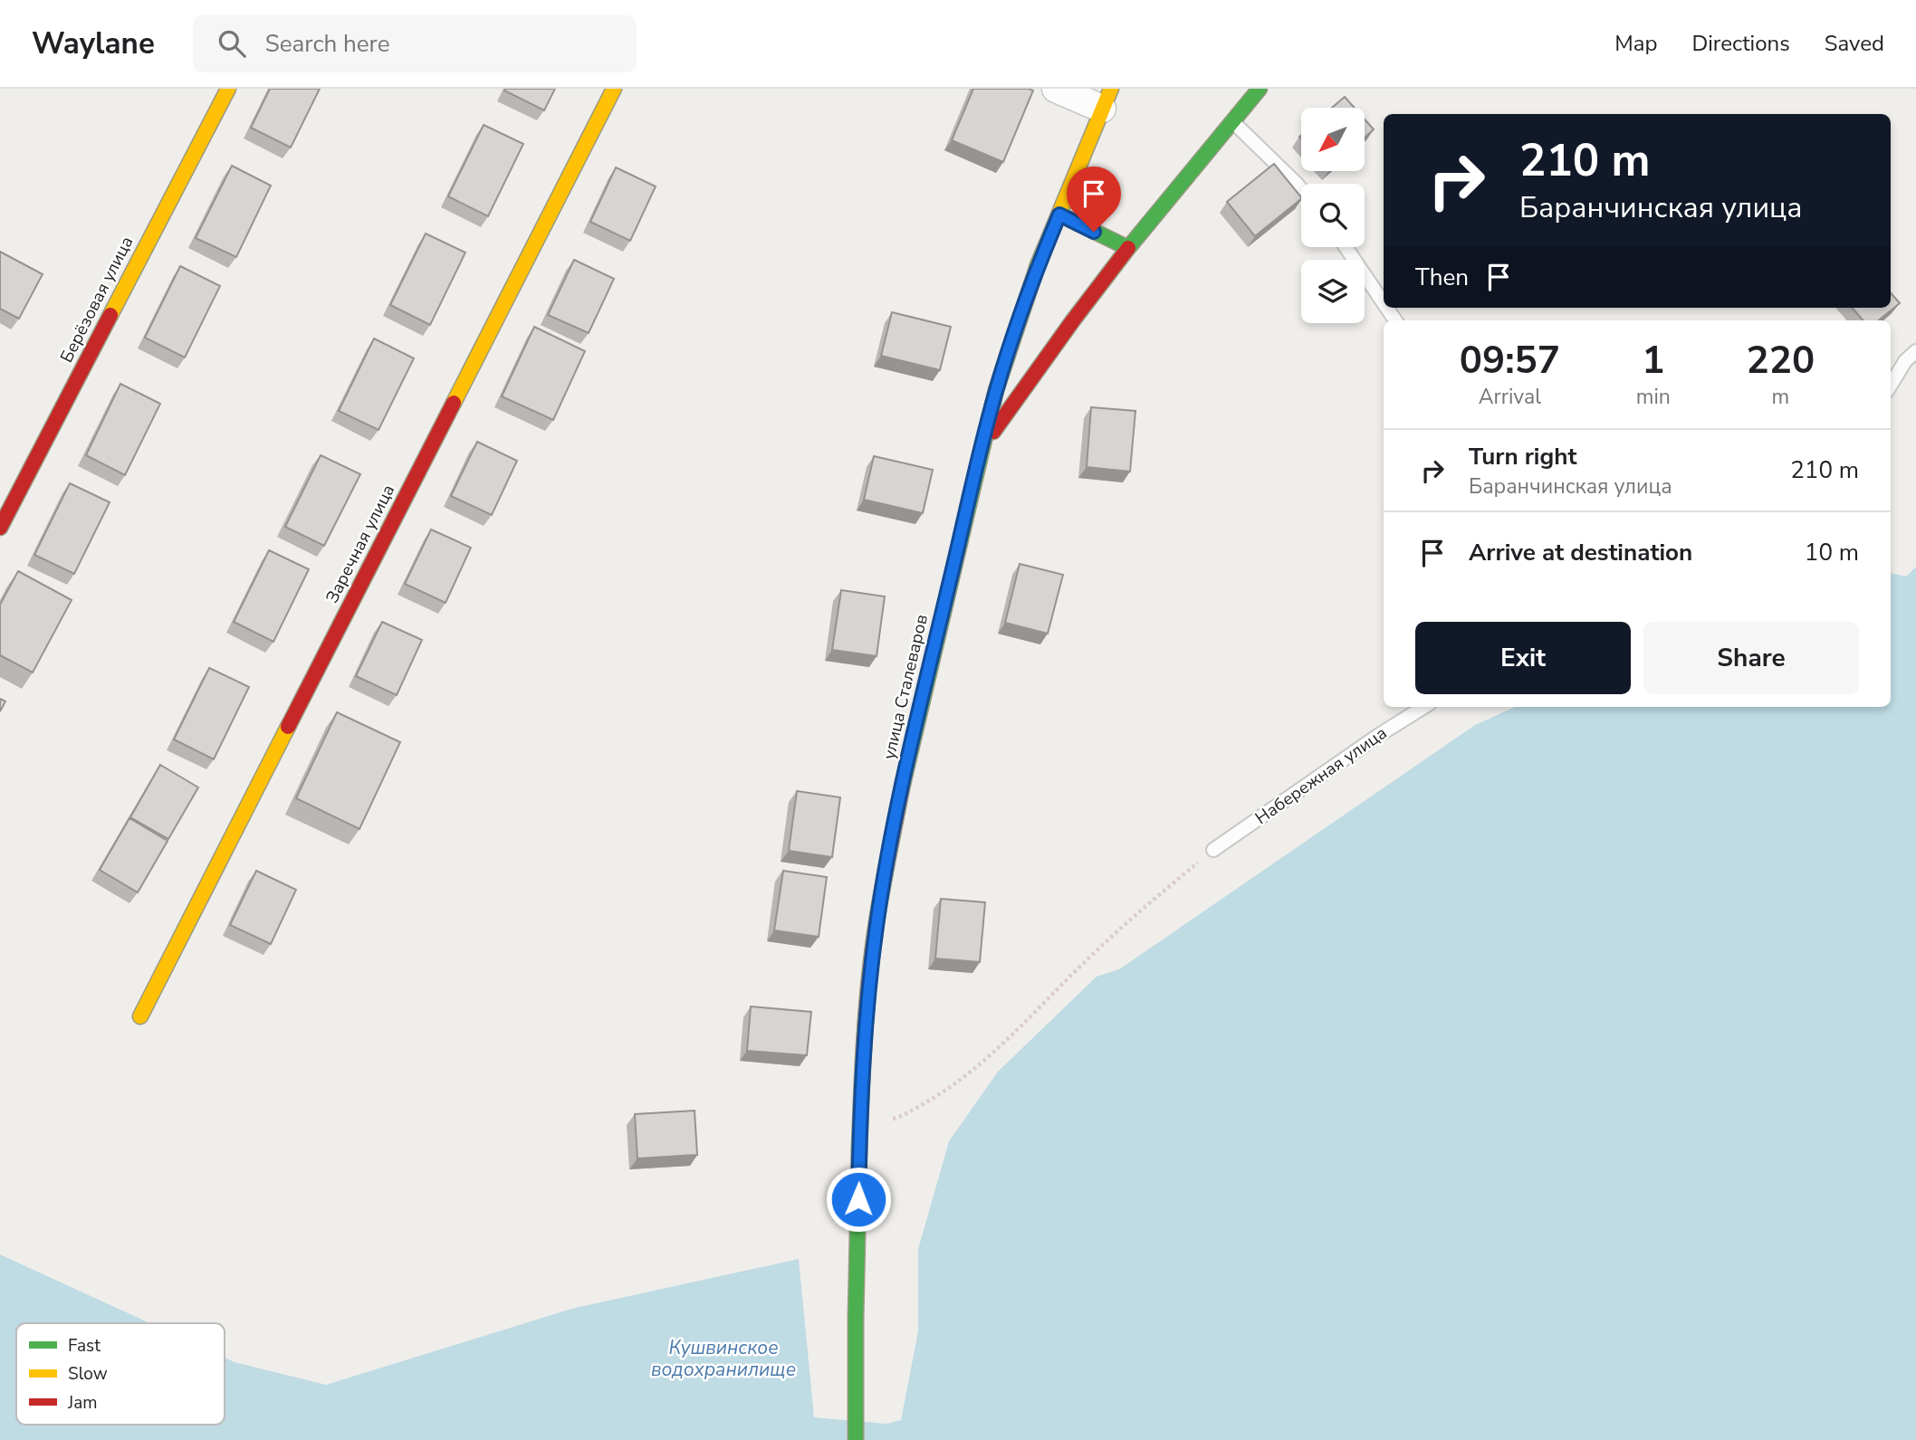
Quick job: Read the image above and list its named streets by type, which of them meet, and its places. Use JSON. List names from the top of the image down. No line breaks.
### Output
{"streets":{"street":["Берёзовая улица","Заречная улица","улица Сталеваров"],"lane":["Набережная улица"]},"water":["Кушвинское водохранилище"],"legend":["Fast","Slow","Jam"],"north":"bottom left","page":{"header":"Waylane","search":"Search here","nav":["Map","Directions","Saved"],"turn":["210 m","Баранчинская улица"],"then":"Then","eta":["09:57","Arrival","1","min","220","m"],"list":[{"name":"Turn right","note":"Баранчинская улица","value":"210 m"},{"name":"Arrive at destination","value":"10 m"}],"buttons":["Exit","Share"]}}
